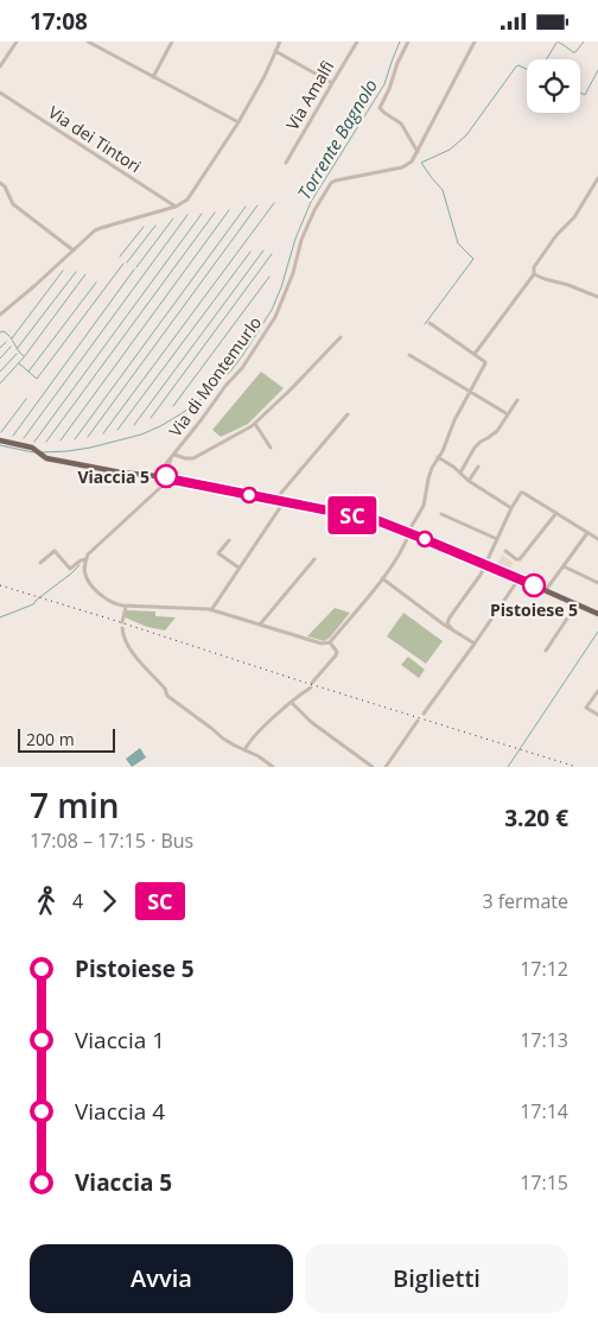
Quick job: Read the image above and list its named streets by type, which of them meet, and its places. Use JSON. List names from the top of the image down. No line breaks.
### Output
{"streets":{"street":["Via Amalfi","Via dei Tintori","Via di Montemurlo"]},"water":["Torrente Bagnolo"],"places":["Viaccia 5","Pistoiese 5"],"lines":["bus line SC"],"scale_bar":"200 m","page":{"status":"17:08","on_map":"SC","scale":"200 m","heading":["7 min","17:08 – 17:15 · Bus","3.20 €"],"legs":["4","SC","3 fermate"],"list":[{"name":"Pistoiese 5","value":"17:12"},{"name":"Viaccia 1","value":"17:13"},{"name":"Viaccia 4","value":"17:14"},{"name":"Viaccia 5","value":"17:15"}],"buttons":["Avvia","Biglietti"]}}
